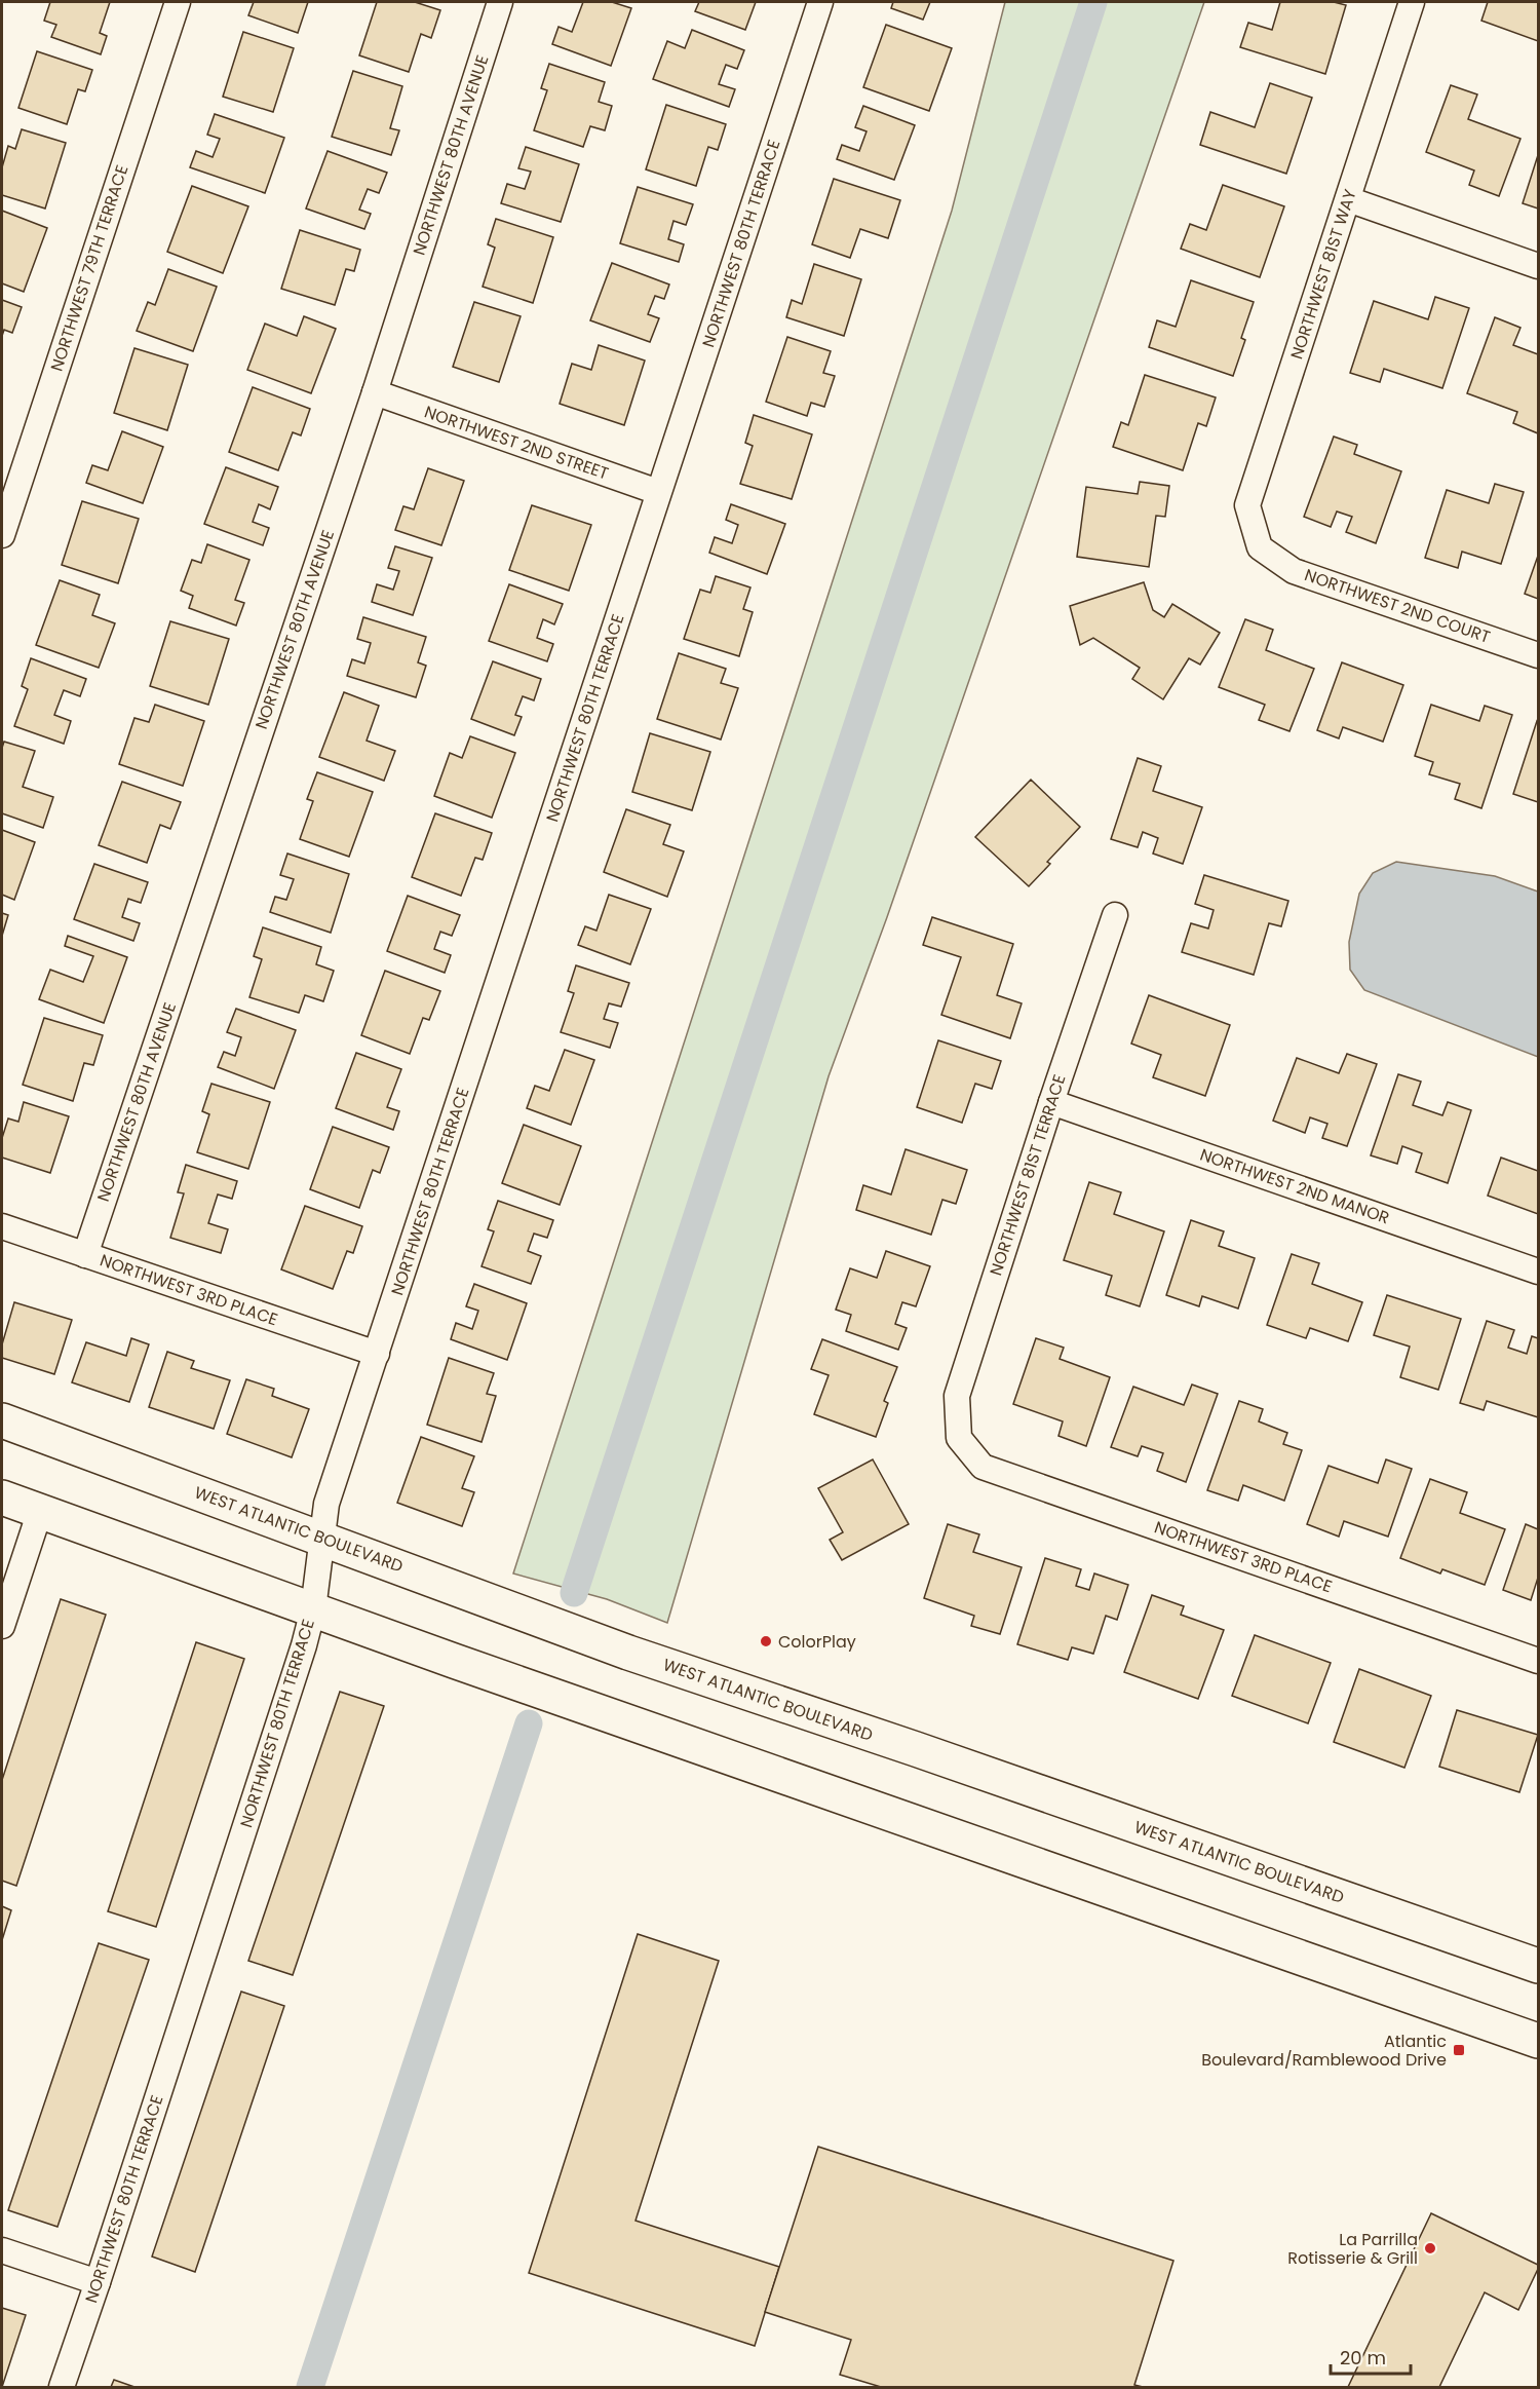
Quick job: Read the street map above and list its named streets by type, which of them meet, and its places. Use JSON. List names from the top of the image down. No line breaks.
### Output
{"streets":{"main road":["WEST ATLANTIC BOULEVARD"],"street":["NORTHWEST 80TH AVENUE","NORTHWEST 80TH TERRACE","NORTHWEST 79TH TERRACE","NORTHWEST 81ST WAY","NORTHWEST 2ND STREET","NORTHWEST 2ND COURT","NORTHWEST 81ST TERRACE","NORTHWEST 2ND MANOR","NORTHWEST 3RD PLACE"]},"crossings":[["NORTHWEST 80TH AVENUE","NORTHWEST 2ND STREET"],["NORTHWEST 80TH AVENUE","NORTHWEST 3RD PLACE"],["NORTHWEST 80TH TERRACE","NORTHWEST 2ND STREET"],["NORTHWEST 80TH TERRACE","NORTHWEST 3RD PLACE"],["NORTHWEST 80TH TERRACE","WEST ATLANTIC BOULEVARD"],["NORTHWEST 81ST WAY","NORTHWEST 2ND COURT"],["NORTHWEST 81ST TERRACE","NORTHWEST 2ND MANOR"],["NORTHWEST 81ST TERRACE","NORTHWEST 3RD PLACE"]],"places":{"other":["ColorPlay","La Parrilla Rotisserie & Grill"],"transit":["Atlantic Boulevard/Ramblewood Drive"]},"scale_bar":"20 m"}
